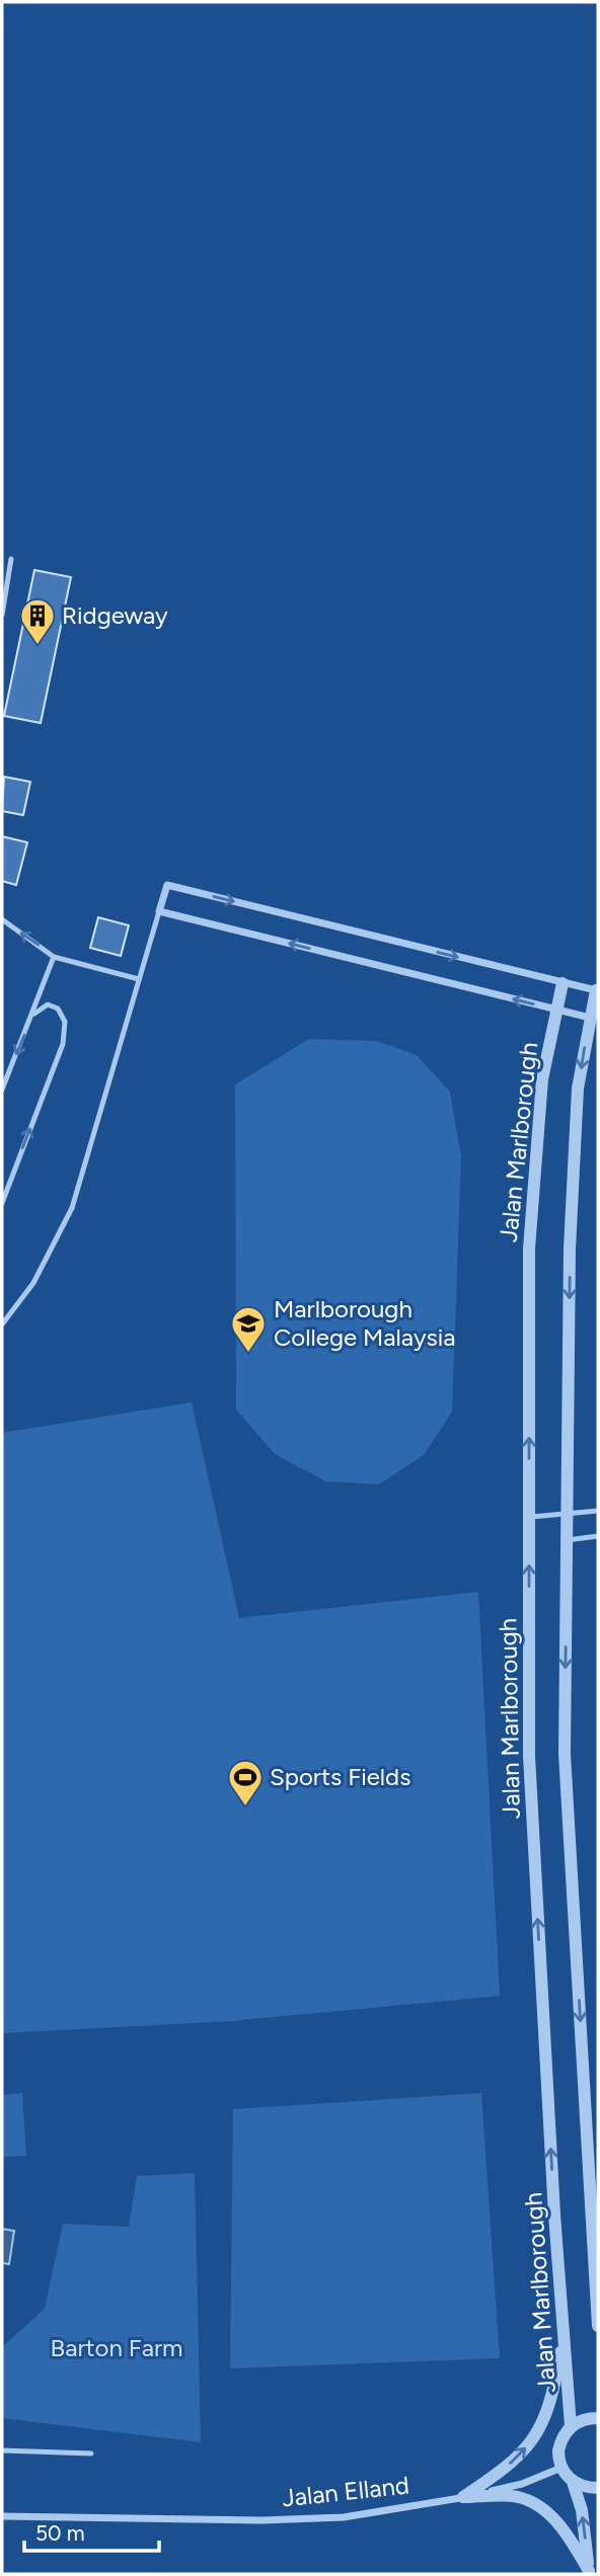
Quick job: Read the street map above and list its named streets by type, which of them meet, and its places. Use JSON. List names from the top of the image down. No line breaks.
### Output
{"streets":{"street":["Jalan Marlborough","Jalan Elland"]},"parks":["Barton Farm"],"places":{"building":["Ridgeway"],"school or university":["Marlborough College Malaysia"],"sports":["Sports Fields"]},"scale_bar":"50 m"}
